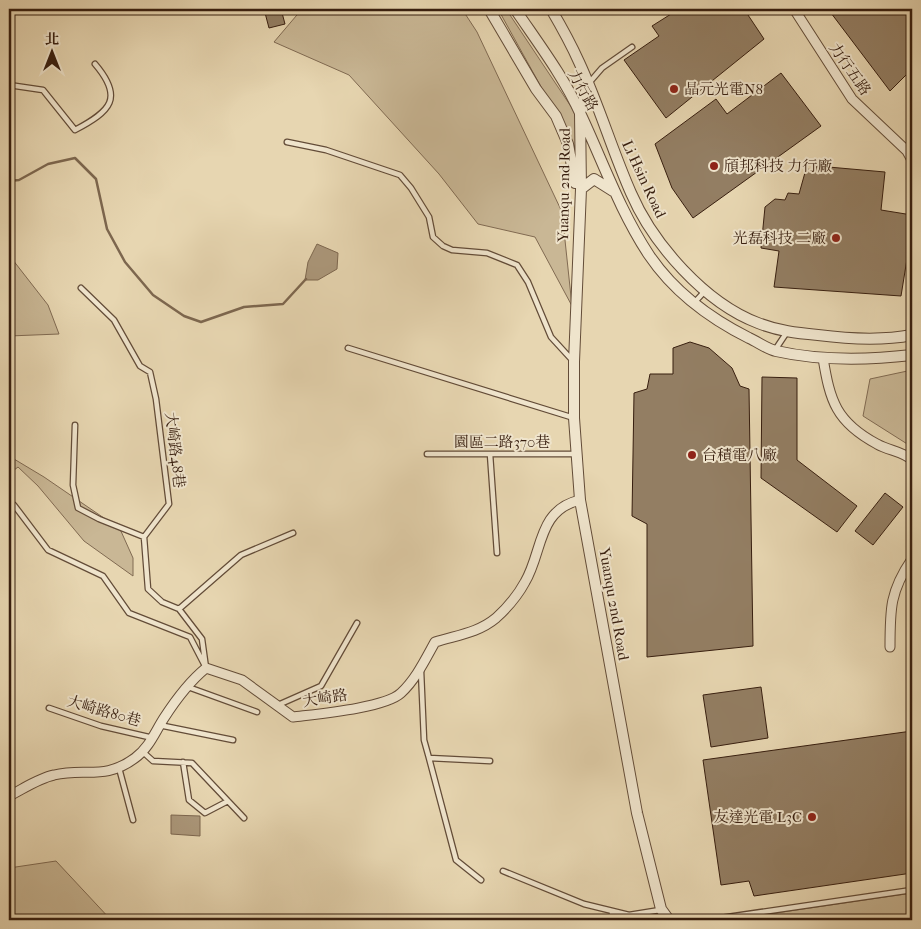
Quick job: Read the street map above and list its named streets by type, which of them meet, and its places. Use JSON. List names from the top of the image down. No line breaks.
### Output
{"streets":{"street":["力行五路","力行路","Li Hsin Road","Yuanqu 2nd Road","大崎路"],"lane":["園區二路370巷","大崎路48巷","大崎路80巷"]},"crossings":[["力行路","Li Hsin Road"],["力行路","Yuanqu 2nd Road"],["Li Hsin Road","Yuanqu 2nd Road"],["Yuanqu 2nd Road","園區二路370巷"],["Yuanqu 2nd Road","大崎路"]],"places":["晶元光電N8","頎邦科技 力行廠","光磊科技 二廠","台積電八廠","友達光電 L3C"],"north":"top"}
